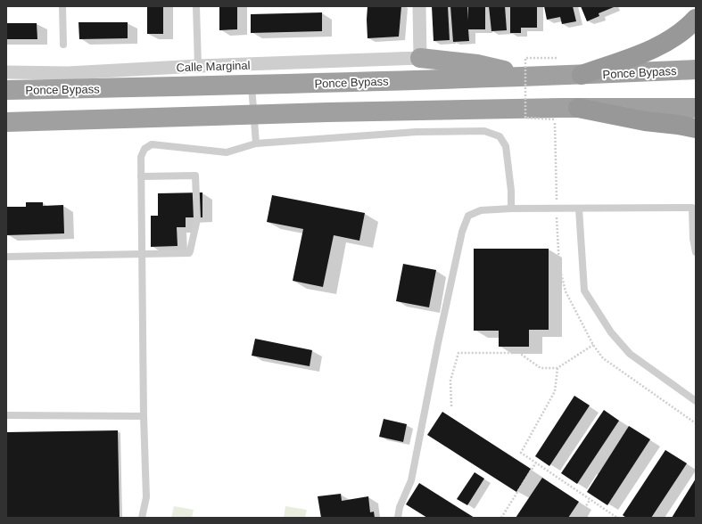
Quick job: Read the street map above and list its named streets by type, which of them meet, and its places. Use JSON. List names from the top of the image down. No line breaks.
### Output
{"streets":{"highway":["Ponce Bypass"],"street":["Calle Marginal"]}}
